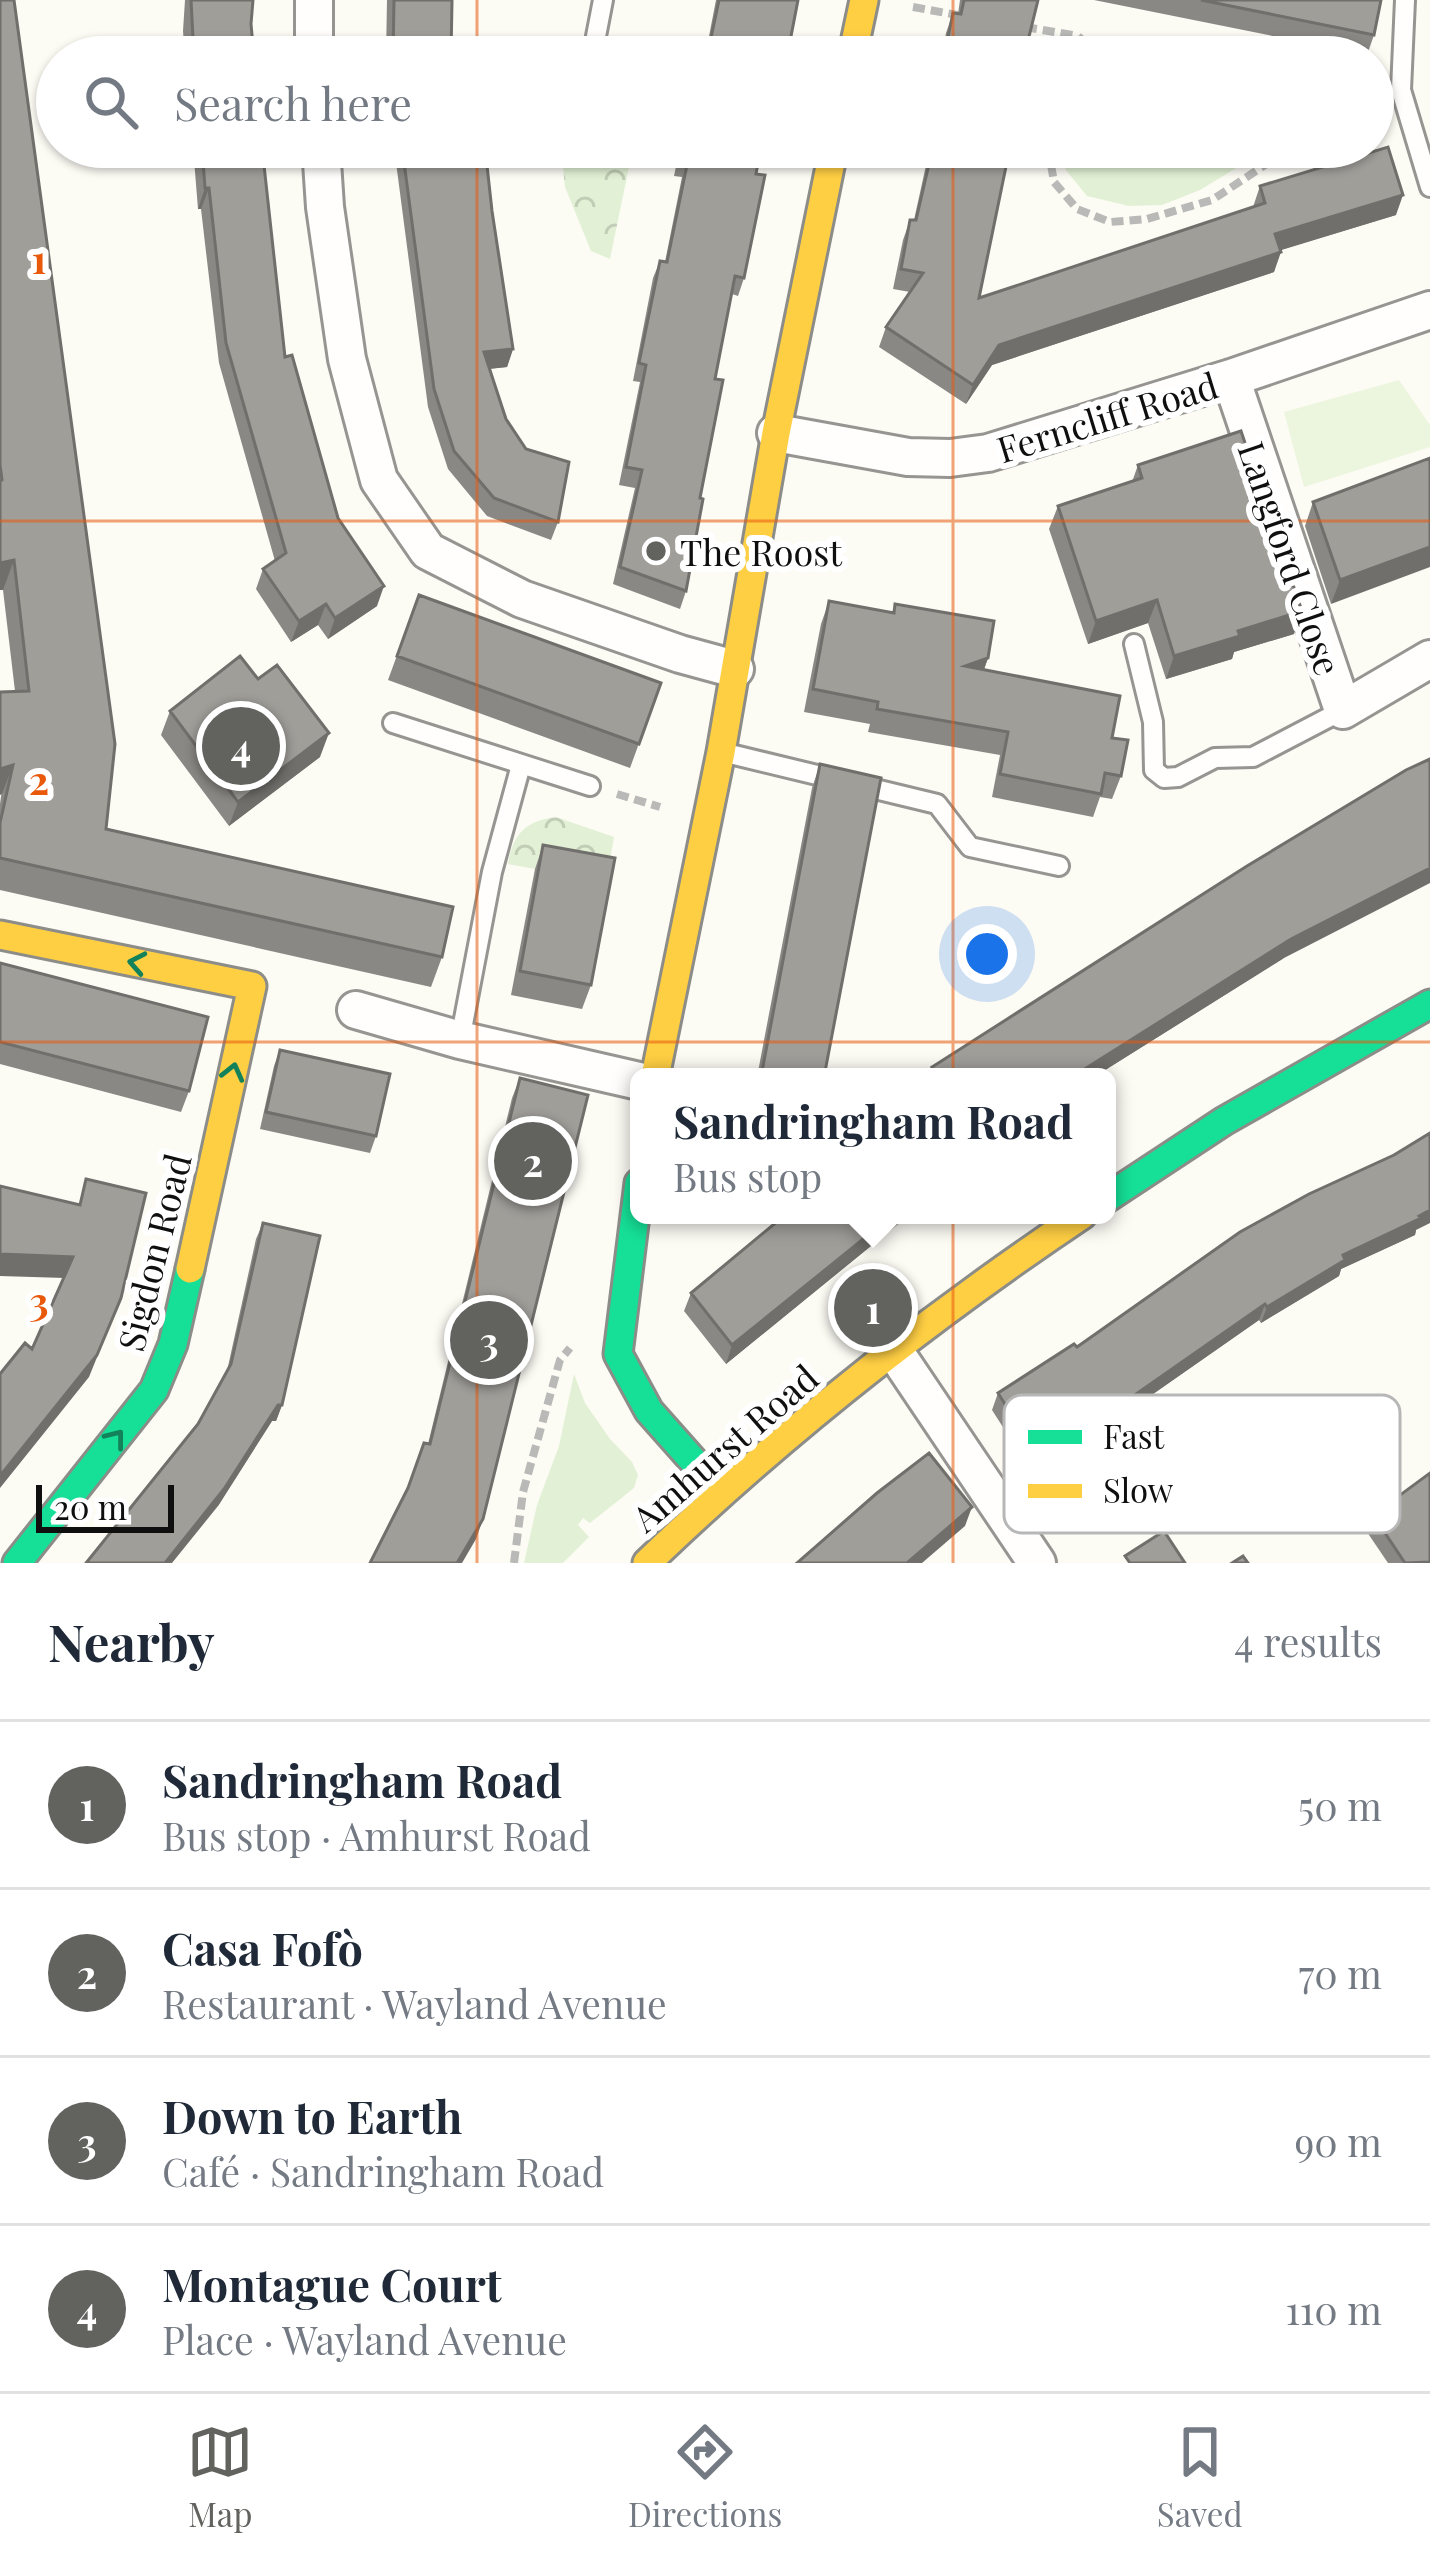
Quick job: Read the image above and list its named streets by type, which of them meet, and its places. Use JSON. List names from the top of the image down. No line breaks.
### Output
{"streets":{"street":["Ferncliff Road","Langford Close","Sigdon Road","Amhurst Road"]},"crossings":[["Ferncliff Road","Langford Close"]],"places":["The Roost"],"legend":["Fast","Slow"],"scale_bar":"20 m","page":{"search":"Search here","pins":["4","2","1","3"],"popup":["Sandringham Road","Bus stop"],"scale":"20 m","heading":["Nearby","4 results"],"list":[{"mark":"1","name":"Sandringham Road","note":"Bus stop · Amhurst Road","value":"50 m"},{"mark":"2","name":"Casa Fofò","note":"Restaurant · Wayland Avenue","value":"70 m"},{"mark":"3","name":"Down to Earth","note":"Café · Sandringham Road","value":"90 m"},{"mark":"4","name":"Montague Court","note":"Place · Wayland Avenue","value":"110 m"}],"nav":["Map","Directions","Saved"]},"grid":{"rows":["1","2","3"]}}
